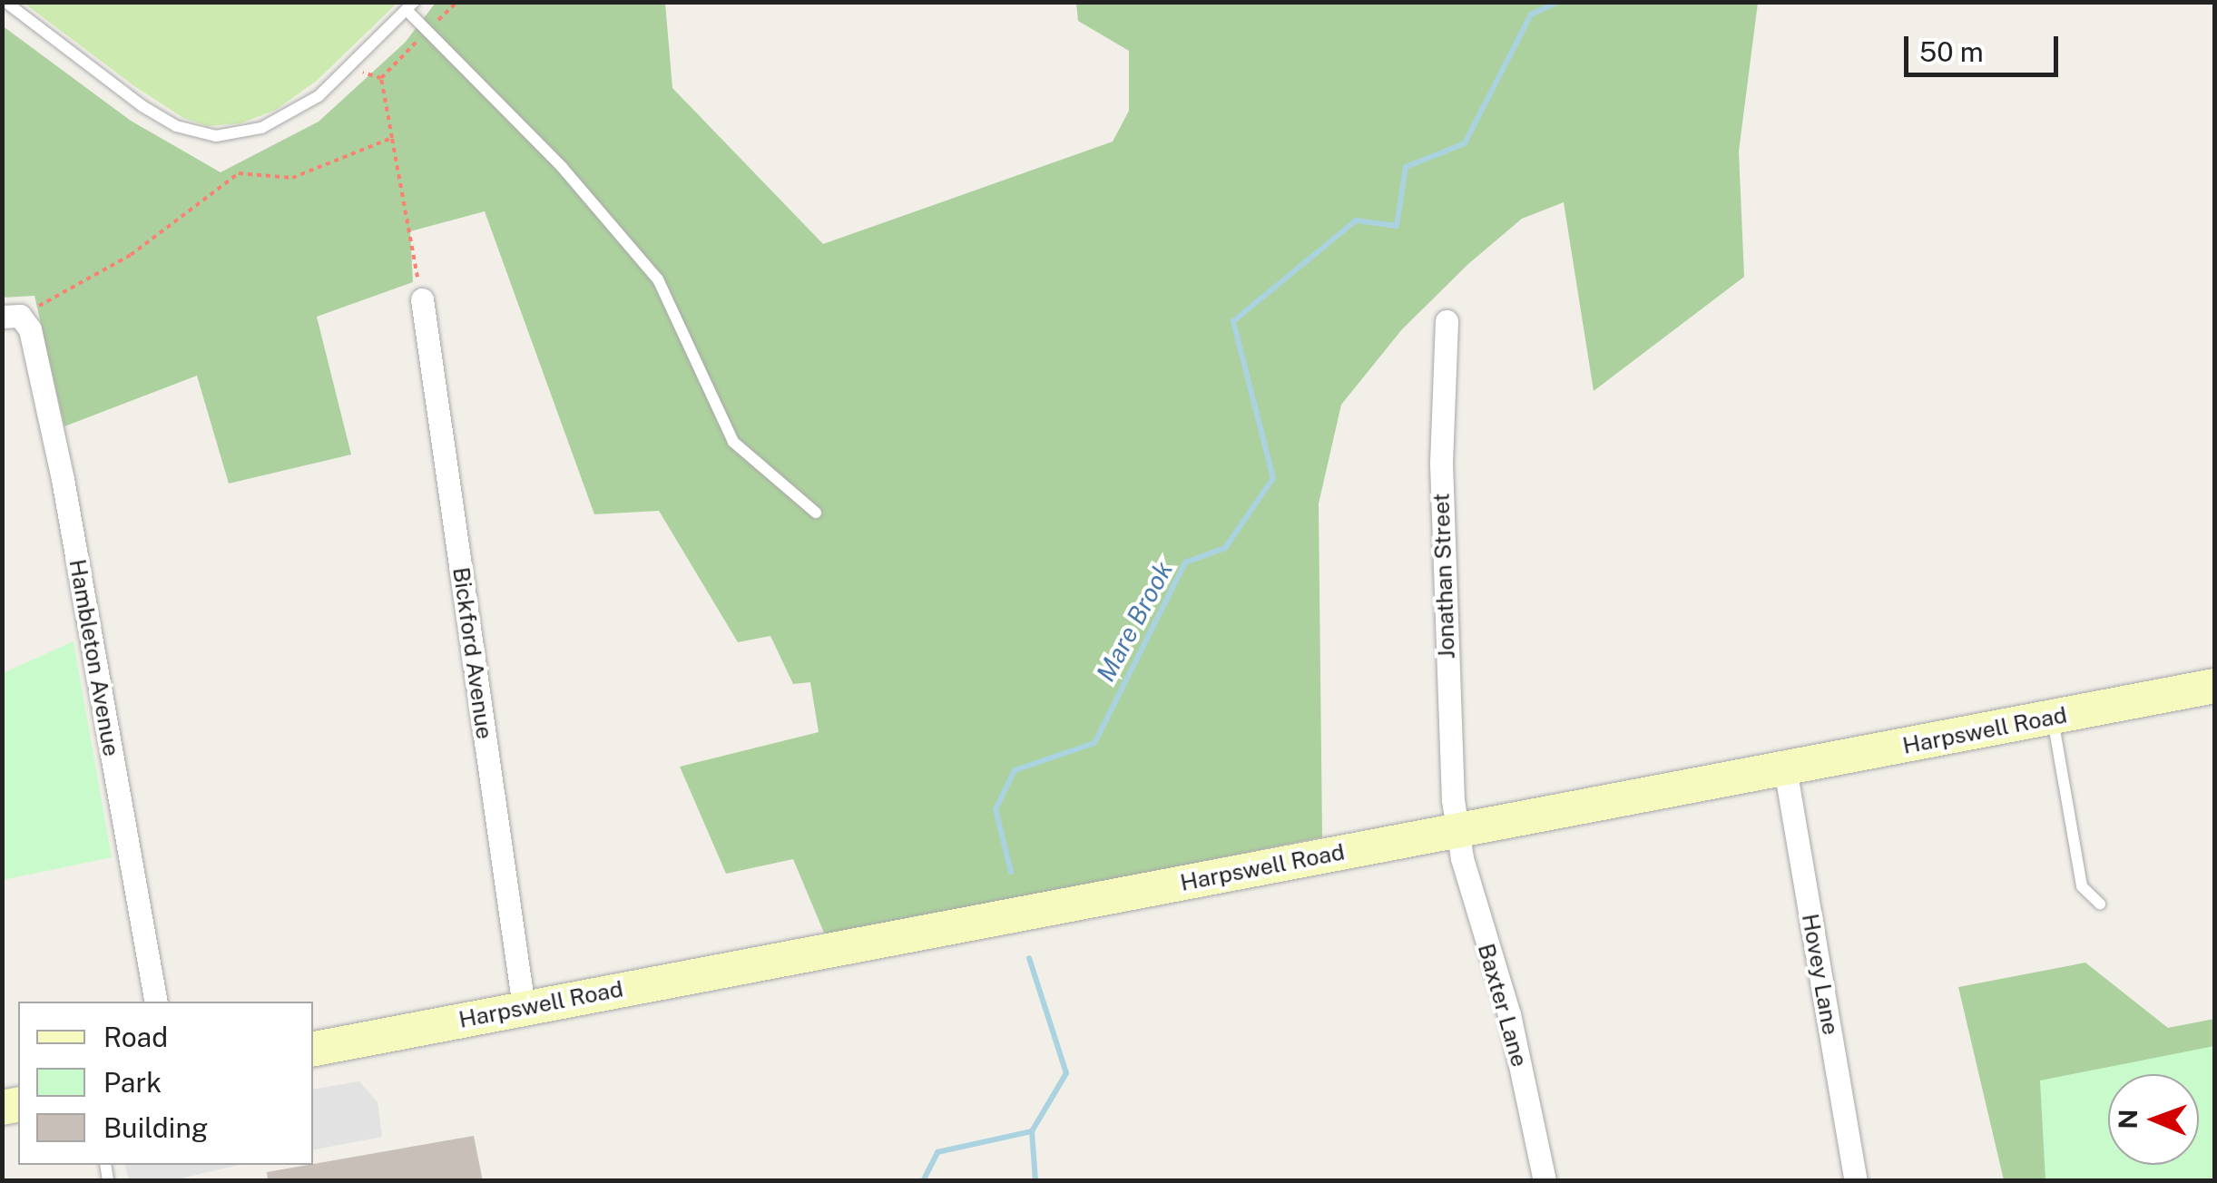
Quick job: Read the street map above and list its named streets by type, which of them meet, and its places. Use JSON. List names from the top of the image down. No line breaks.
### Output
{"streets":{"main road":["Harpswell Road"],"street":["Jonathan Street","Bickford Avenue","Hambleton Avenue","Hovey Lane","Baxter Lane"]},"crossings":[["Jonathan Street","Harpswell Road"],["Jonathan Street","Baxter Lane"],["Bickford Avenue","Harpswell Road"],["Harpswell Road","Hovey Lane"],["Harpswell Road","Baxter Lane"]],"water":["Mare Brook"],"legend":["Road","Park","Building"],"scale_bar":"50 m","north":"left"}
